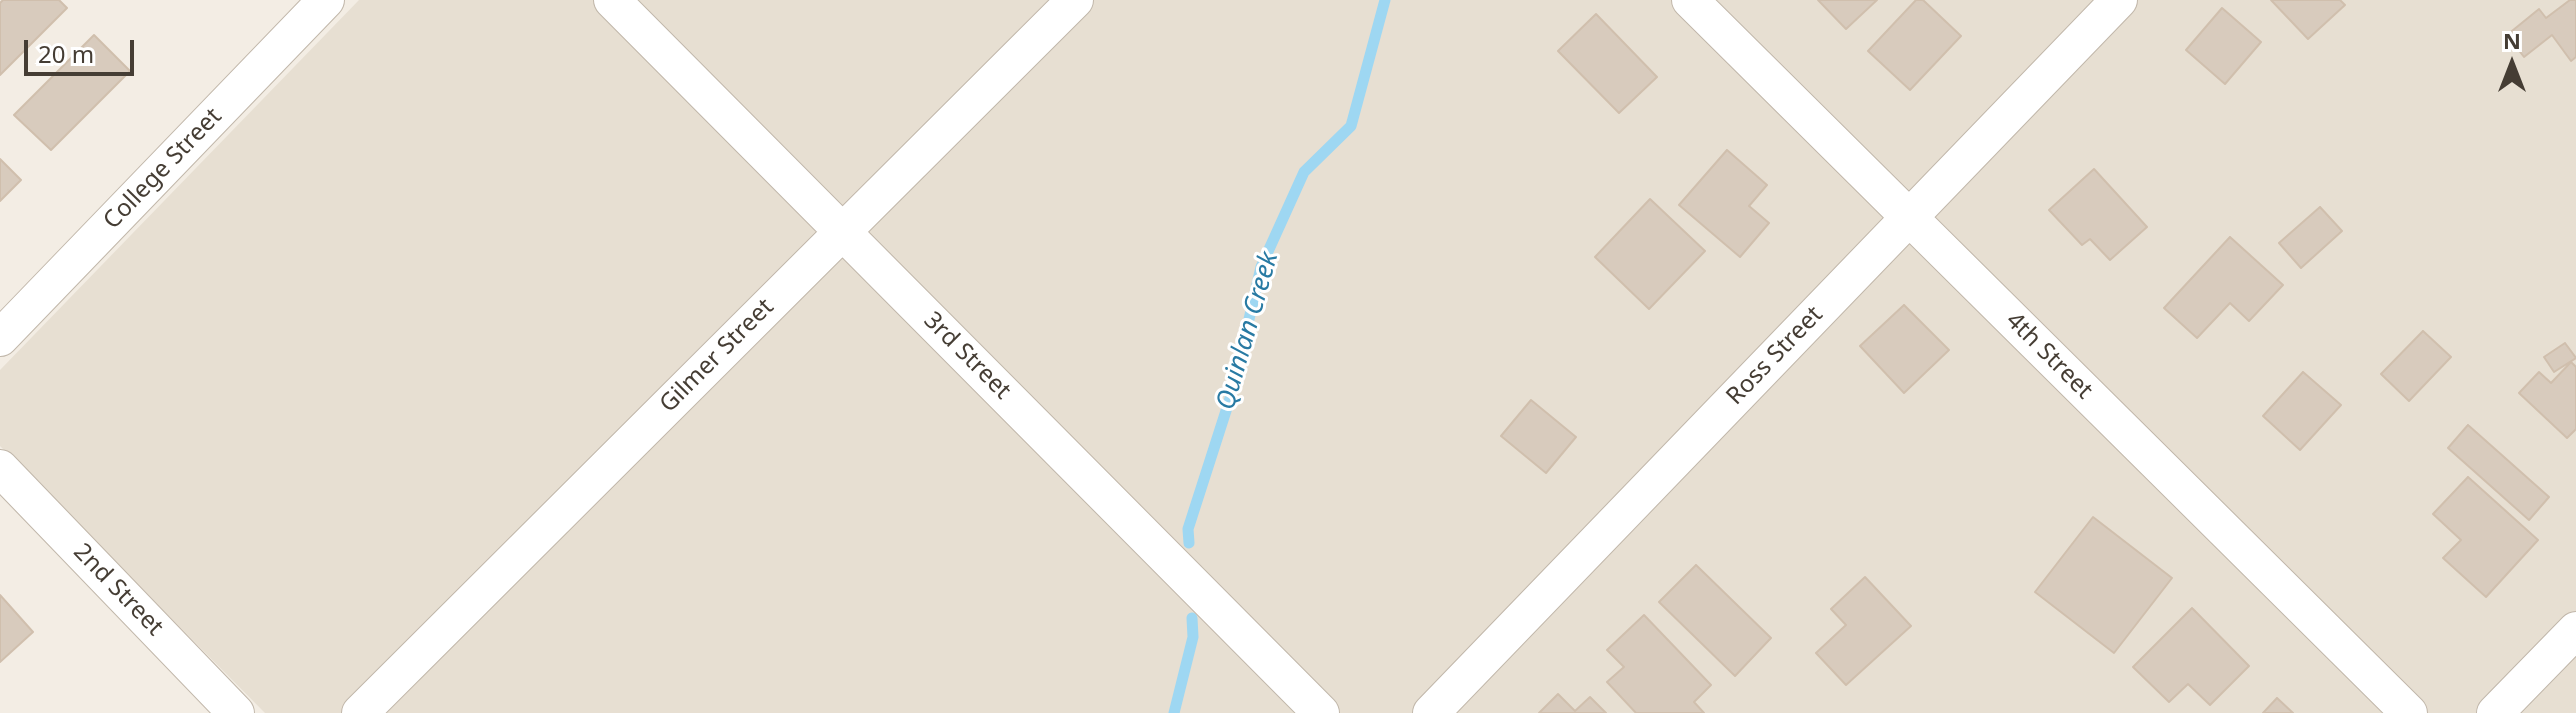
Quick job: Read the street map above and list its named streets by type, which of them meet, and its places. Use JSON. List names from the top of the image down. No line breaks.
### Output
{"streets":{"street":["College Street","Gilmer Street","3rd Street","Ross Street","4th Street","2nd Street"]},"crossings":[["Gilmer Street","3rd Street"],["Ross Street","4th Street"]],"water":["Quinlan Creek"],"scale_bar":"20 m","north":"top"}
